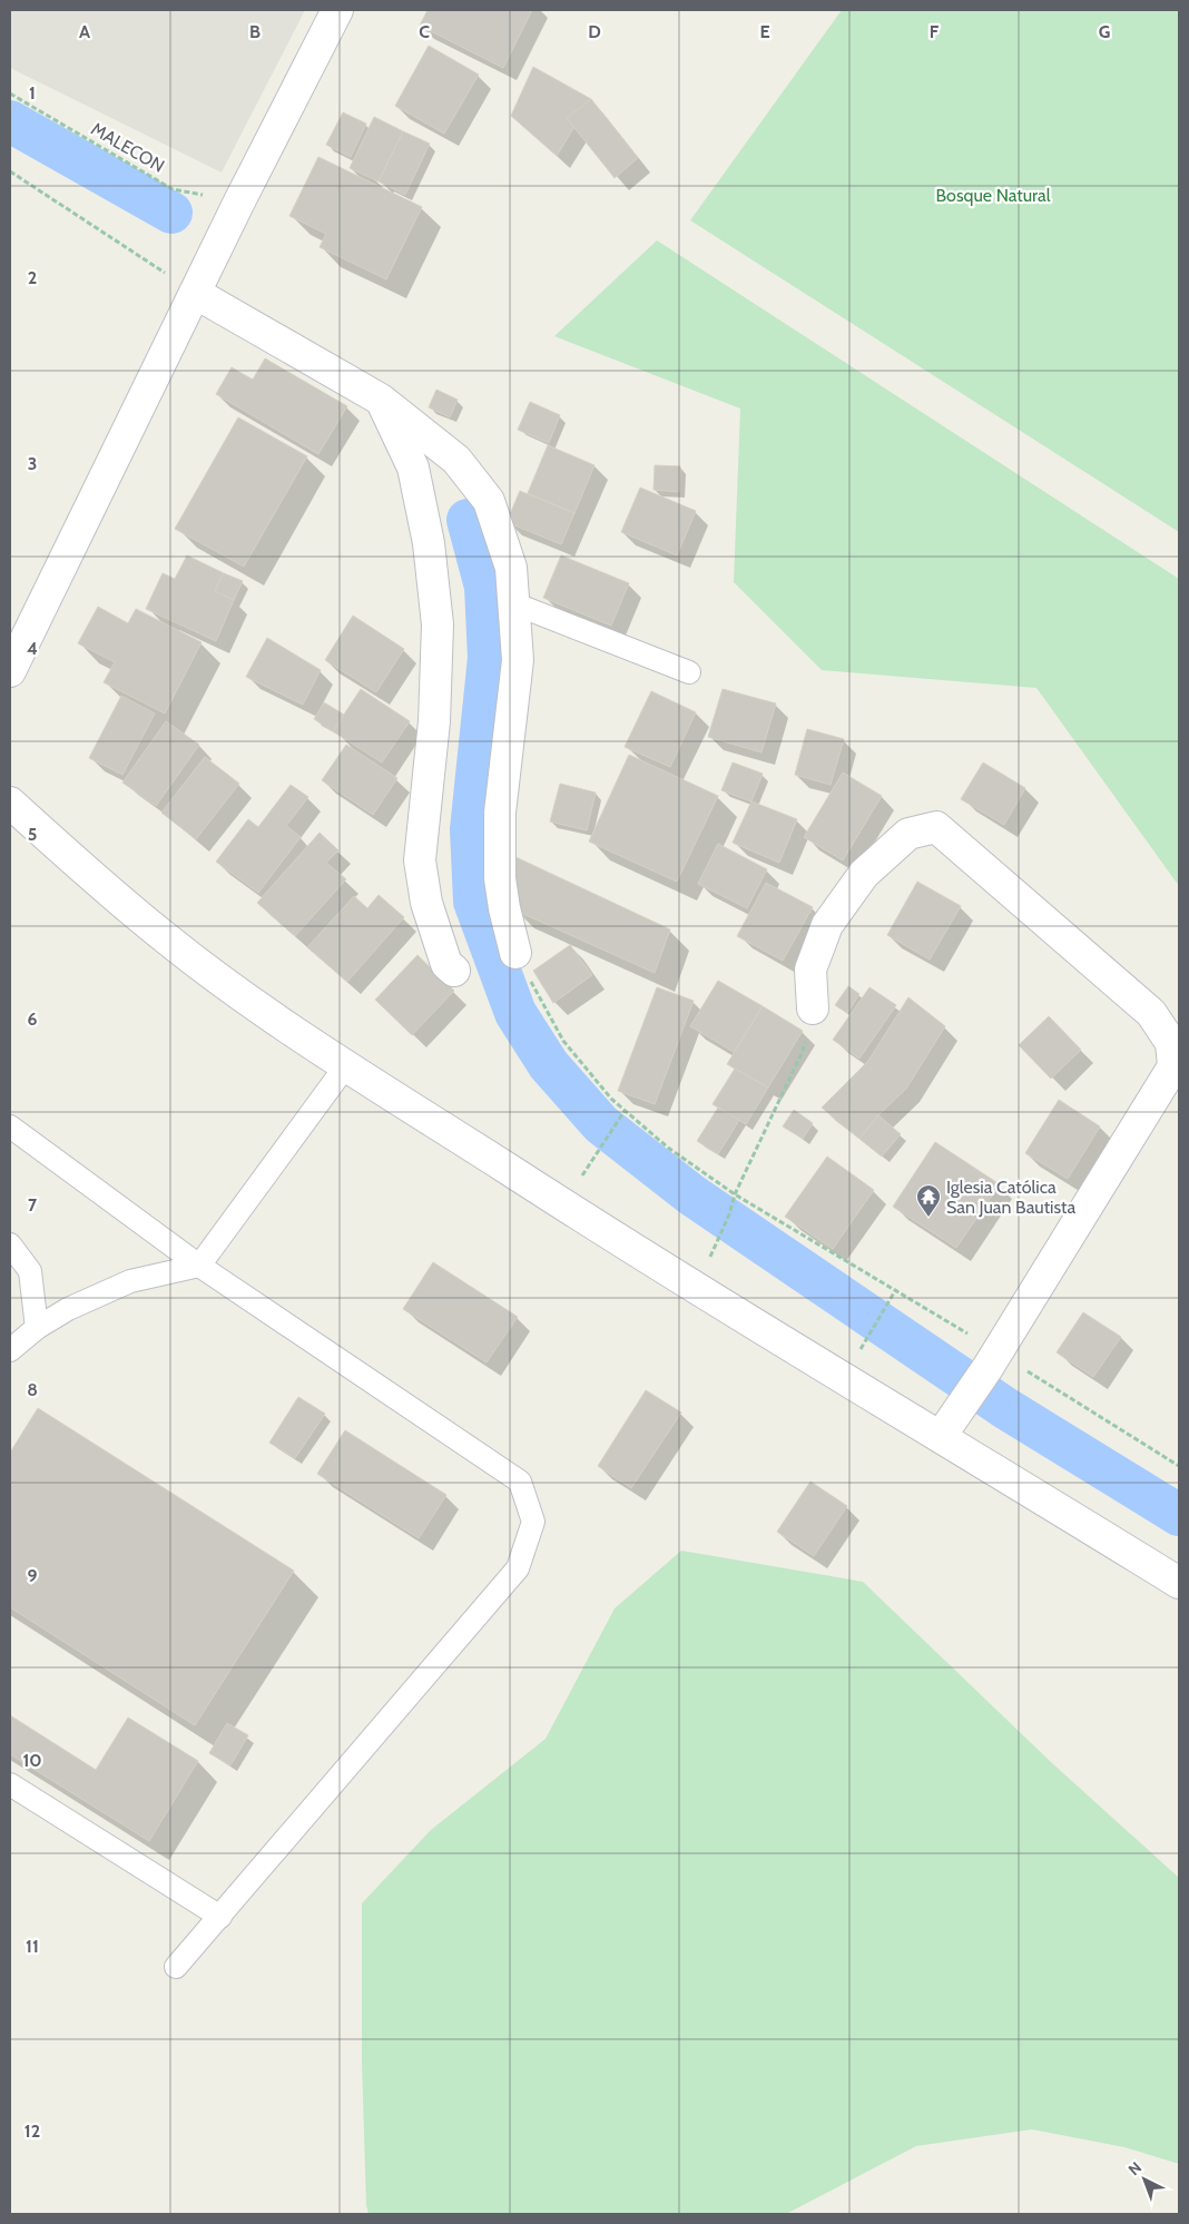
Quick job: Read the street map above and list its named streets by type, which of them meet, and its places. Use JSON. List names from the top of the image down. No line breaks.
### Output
{"streets":{"path":["MALECON"]},"parks":["Bosque Natural"],"places":{"temple":["Iglesia Católica San Juan Bautista"]},"north":"top left","grid":{"columns":["A","B","C","D","E","F","G"],"rows":["1","2","3","4","5","6","7","8","9","10","11","12"]}}
